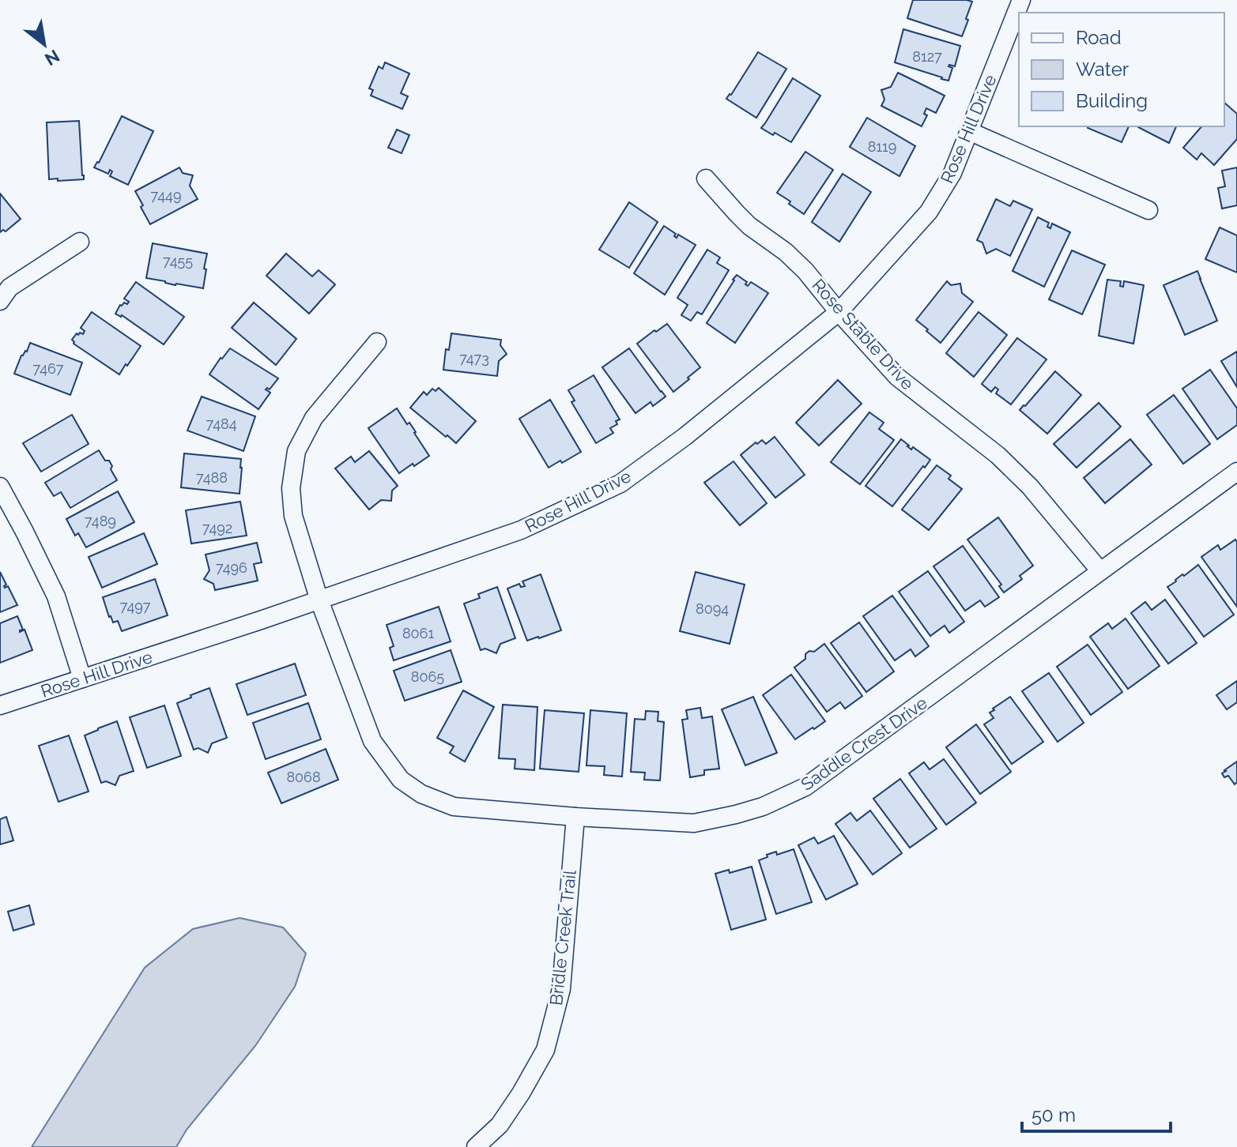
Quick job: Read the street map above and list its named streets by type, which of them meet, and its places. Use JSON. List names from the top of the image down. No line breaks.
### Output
{"streets":{"street":["Rose Hill Drive","Rose Stable Drive","Saddle Crest Drive","Bridle Creek Trail"]},"crossings":[["Rose Hill Drive","Rose Stable Drive"],["Rose Hill Drive","Saddle Crest Drive"],["Rose Stable Drive","Saddle Crest Drive"],["Saddle Crest Drive","Bridle Creek Trail"]],"house_numbers":["8127","8119","7449","7455","7473","7467","7484","7488","7489","7492","7496","7497","8094","8061","8065","8068"],"legend":["Road","Water","Building"],"scale_bar":"50 m","north":"bottom right"}
